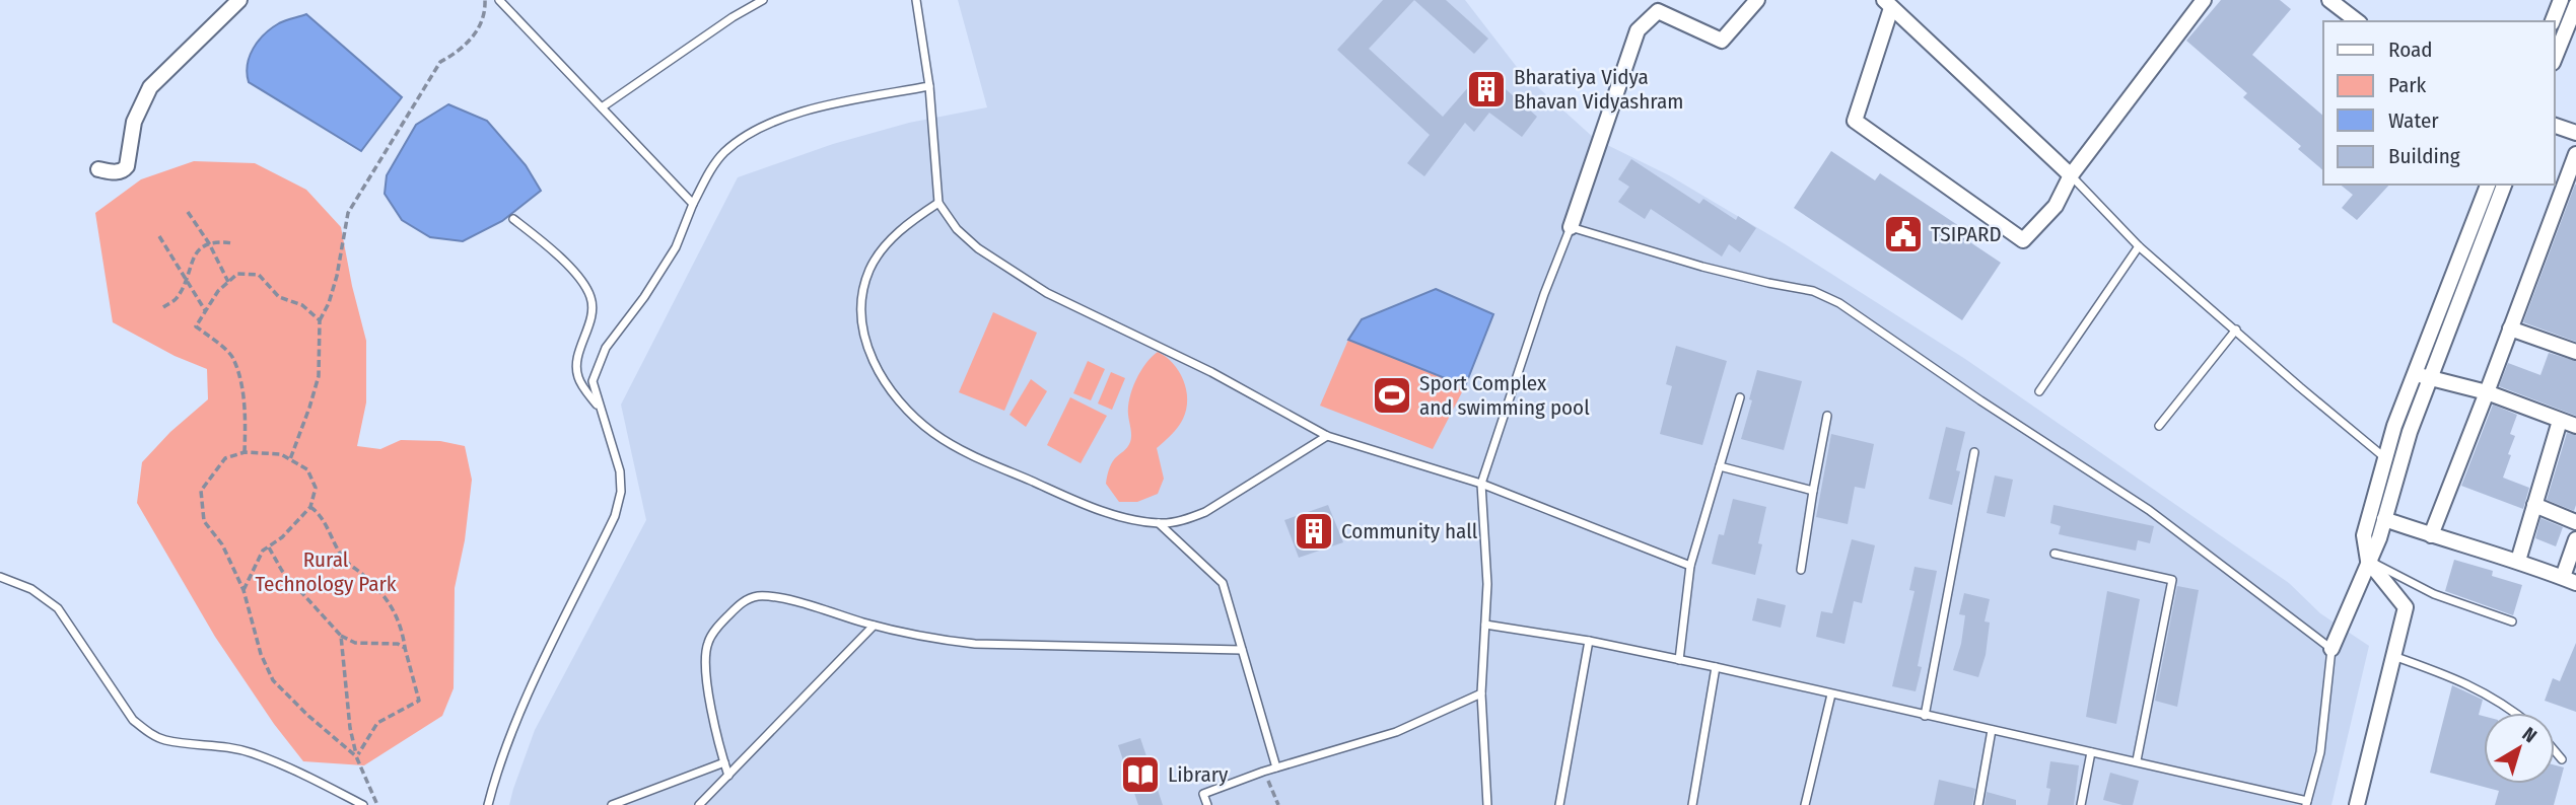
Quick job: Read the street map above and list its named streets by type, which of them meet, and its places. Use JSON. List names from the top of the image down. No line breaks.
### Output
{"parks":["Rural Technology Park"],"places":{"building":["Bharatiya Vidya Bhavan Vidyashram","Community hall"],"public building":["TSIPARD"],"sports":["Sport Complex and swimming pool"],"library":["Library"]},"legend":["Road","Park","Water","Building"],"north":"top right"}
